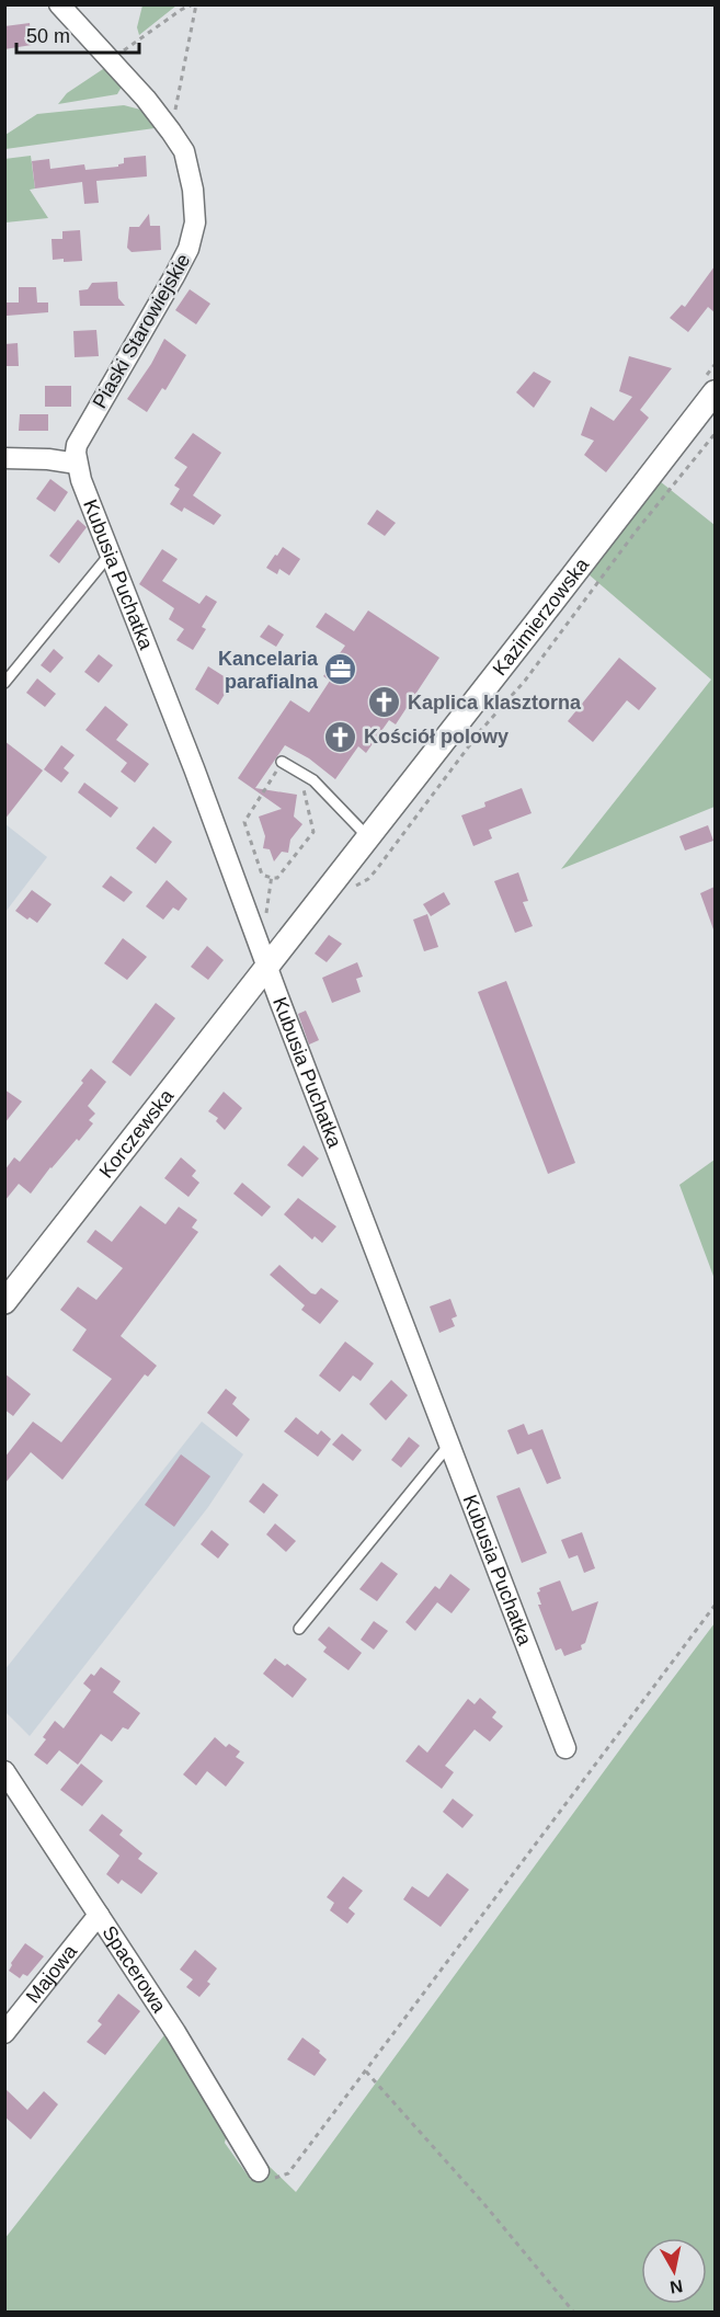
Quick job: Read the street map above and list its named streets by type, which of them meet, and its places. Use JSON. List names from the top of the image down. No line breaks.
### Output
{"streets":{"street":["Piaski Starowiejskie","Kubusia Puchatka","Kazimierzowska","Korczewska","Spacerowa","Majowa"]},"crossings":[["Piaski Starowiejskie","Kubusia Puchatka"],["Kubusia Puchatka","Kazimierzowska"],["Kubusia Puchatka","Korczewska"],["Kazimierzowska","Korczewska"],["Spacerowa","Majowa"]],"places":{"office":["Kancelaria parafialna"],"church":["Kaplica klasztorna","Kościół polowy"]},"scale_bar":"50 m","north":"bottom"}
